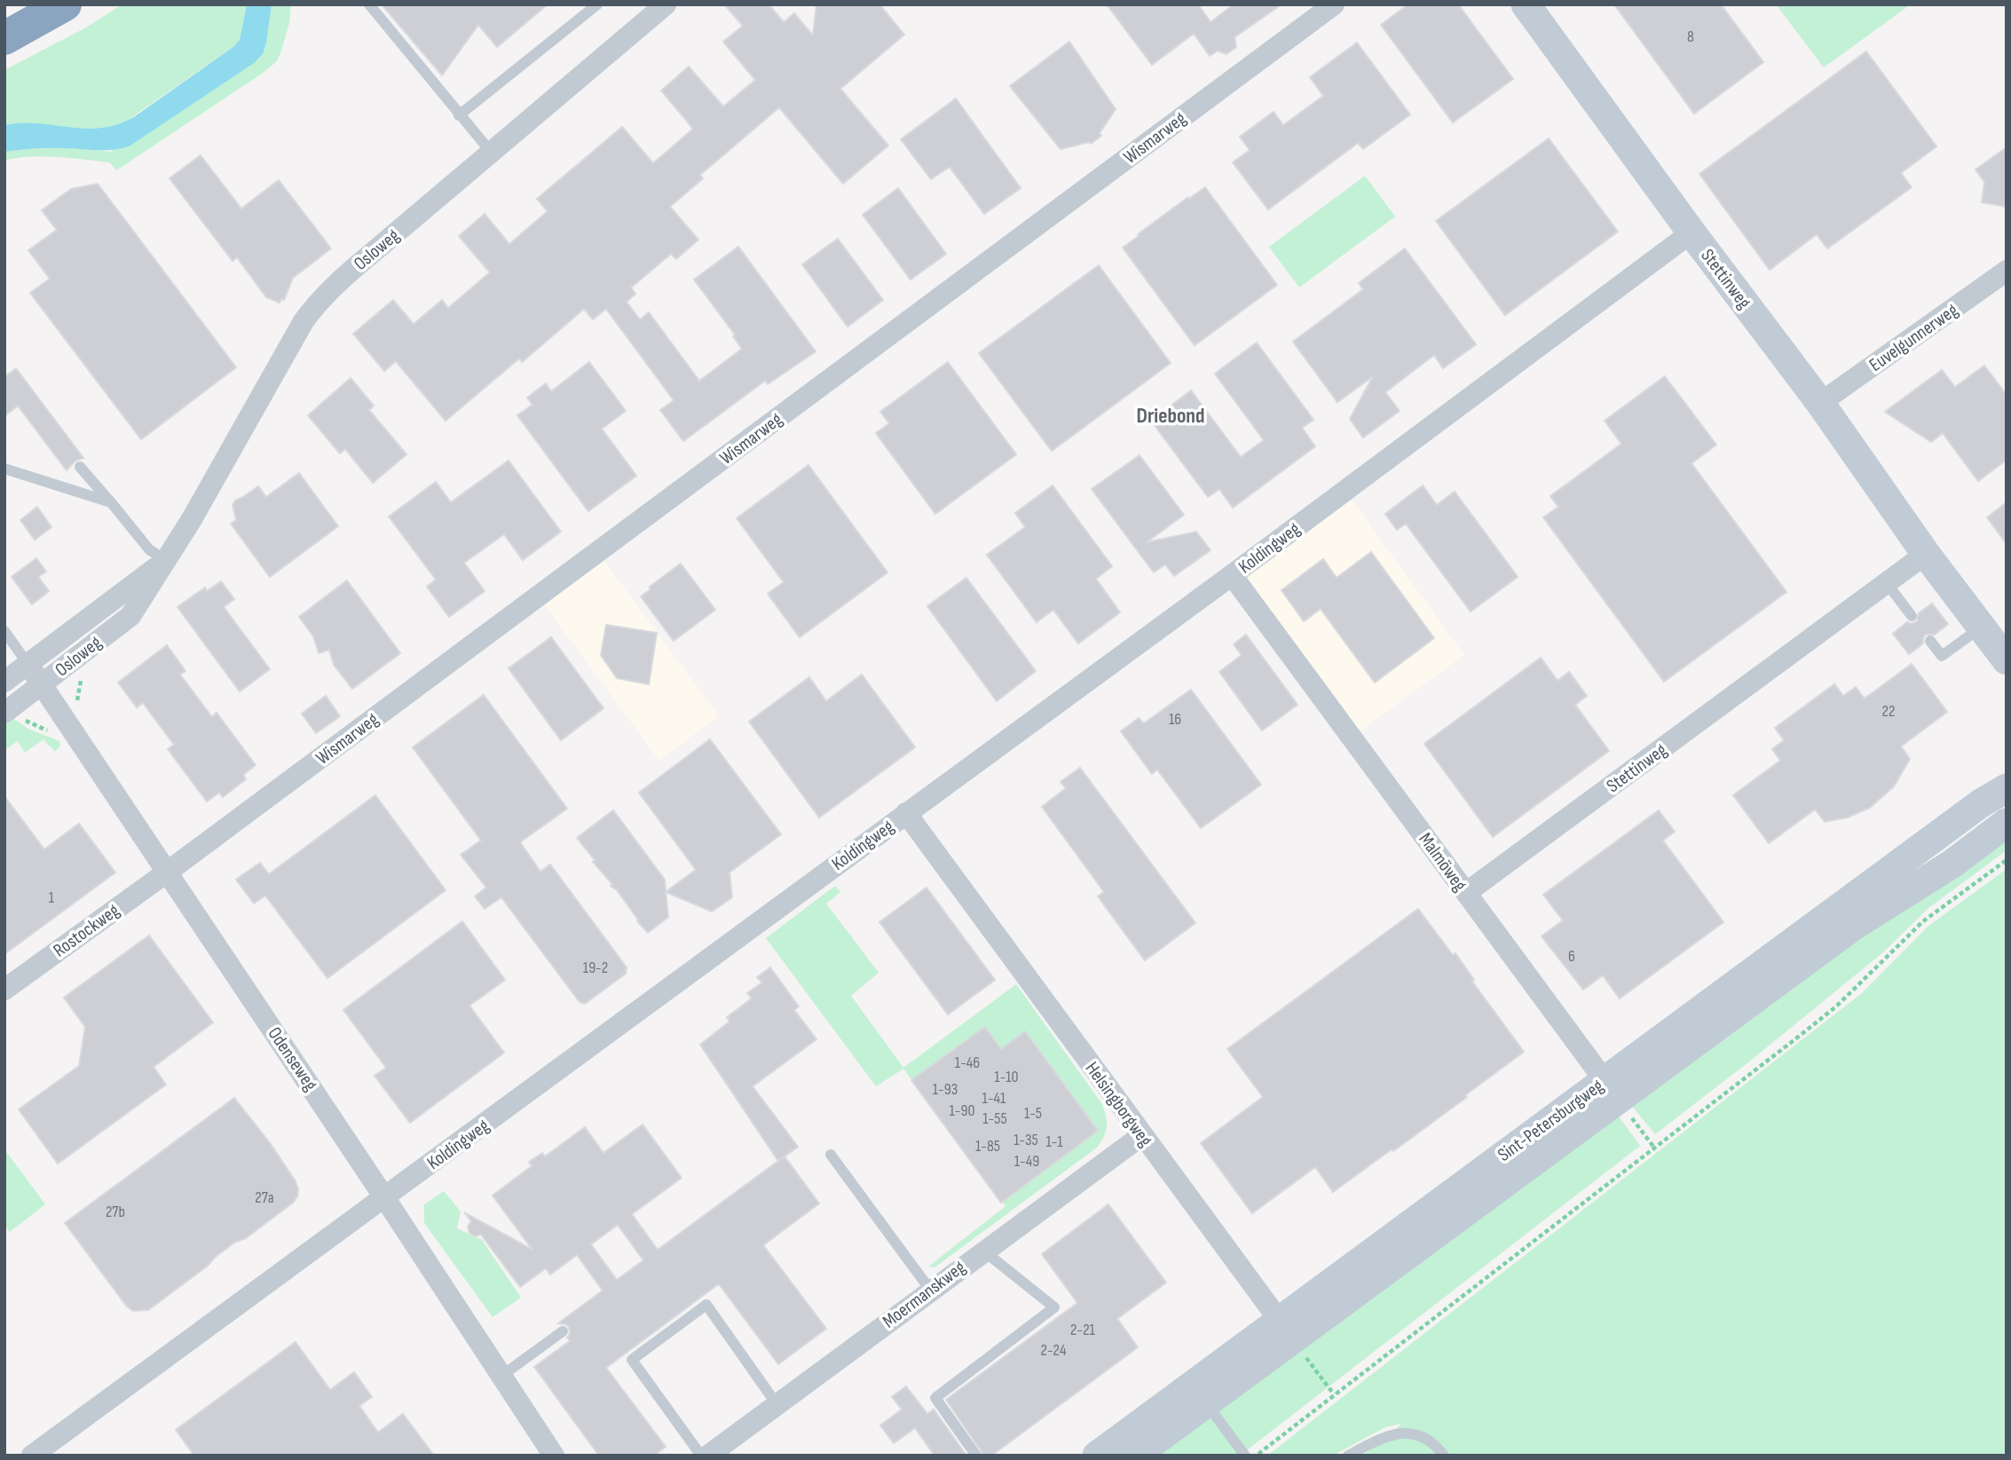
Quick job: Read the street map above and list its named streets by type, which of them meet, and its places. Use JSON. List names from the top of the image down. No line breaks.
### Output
{"streets":{"street":["Wismarweg","Osloweg","Stettinweg","Euvelgunnerweg","Koldingweg","Malmöweg","Rostockweg","Odenseweg","Helsingborgweg","Sint-Petersburgweg","Moermanskweg"]},"crossings":[["Wismarweg","Rostockweg"],["Wismarweg","Odenseweg"],["Osloweg","Odenseweg"],["Stettinweg","Euvelgunnerweg"],["Stettinweg","Koldingweg"],["Stettinweg","Malmöweg"],["Koldingweg","Malmöweg"],["Koldingweg","Odenseweg"],["Koldingweg","Helsingborgweg"],["Malmöweg","Sint-Petersburgweg"],["Rostockweg","Odenseweg"],["Helsingborgweg","Sint-Petersburgweg"],["Helsingborgweg","Moermanskweg"]],"districts":["Driebond"],"house_numbers":["8","22","16","1","6","19-2","1-46","1-10","1-93","1-41","1-90","1-5","1-55","1-35","1-1","1-85","1-49","27a","27b","2-21","2-24"]}
